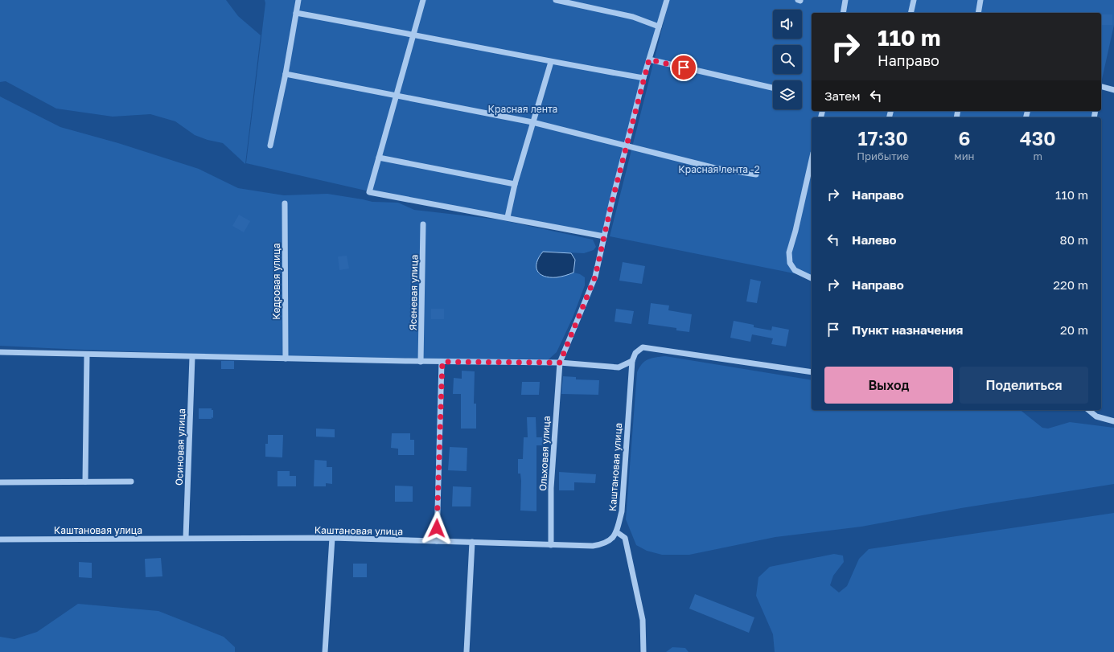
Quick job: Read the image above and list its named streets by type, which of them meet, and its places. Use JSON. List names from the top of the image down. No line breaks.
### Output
{"streets":{"street":["Кедровая улица","Ясеневая улица","Осиновая улица","Ольховая улица","Каштановая улица"]},"crossings":[["Осиновая улица","Каштановая улица"],["Ольховая улица","Каштановая улица"]],"parks":["Красная лента","Красная лента -2"],"page":{"turn":["110 m","Направо"],"then":"Затем","eta":["17:30","Прибытие","6","мин","430","m"],"list":[{"name":"Направо","value":"110 m"},{"name":"Налево","value":"80 m"},{"name":"Направо","value":"220 m"},{"name":"Пункт назначения","value":"20 m"}],"buttons":["Выход","Поделиться"]}}
